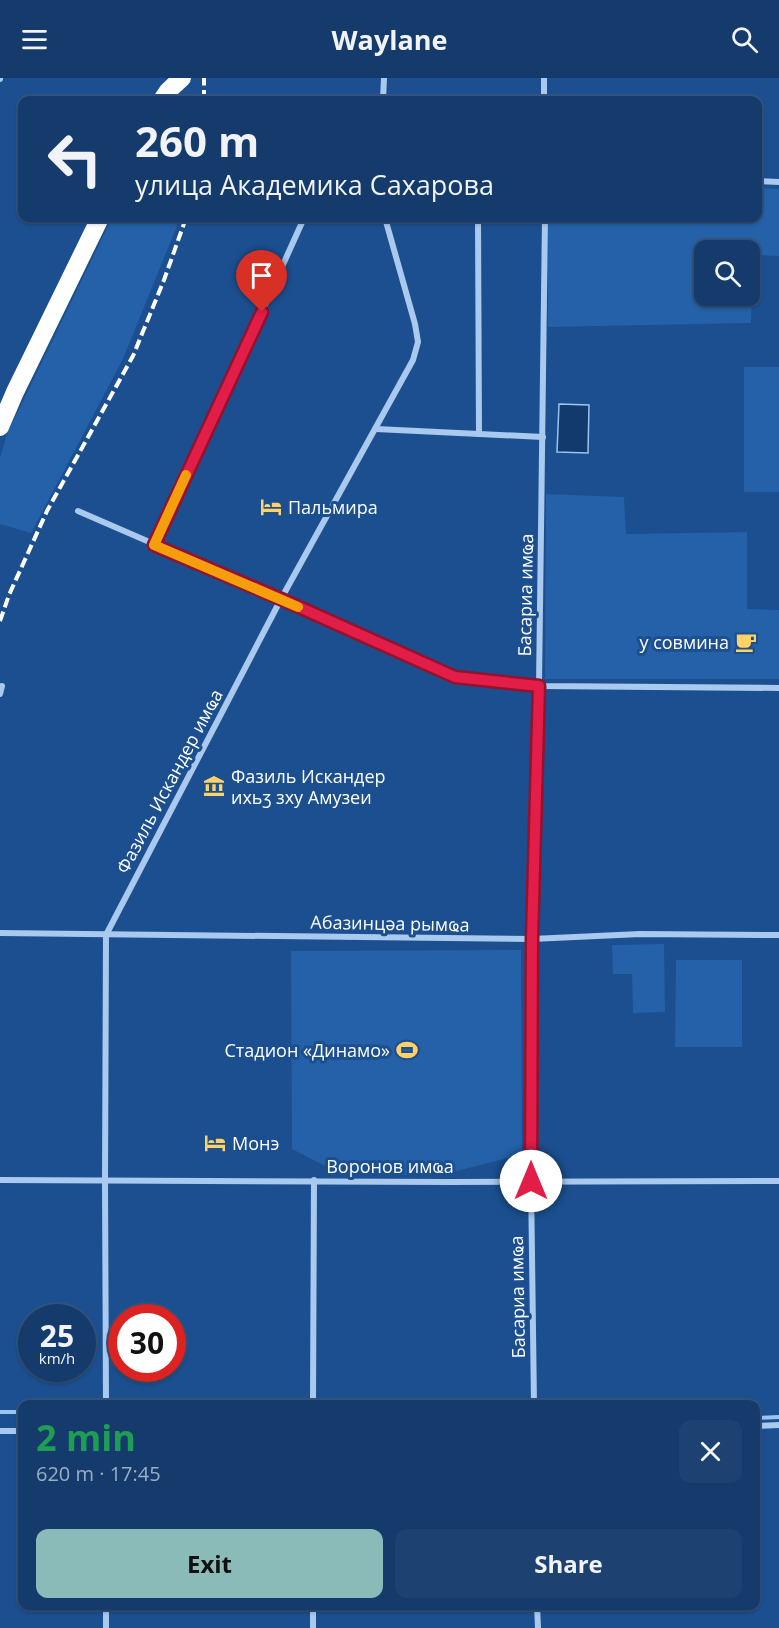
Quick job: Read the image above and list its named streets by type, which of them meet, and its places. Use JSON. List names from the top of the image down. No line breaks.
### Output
{"streets":{"street":["Басариа имҩа","Фазиль Искандер имҩа","Абазинцәа рымҩа","Воронов имҩа"]},"crossings":[["Басариа имҩа","Абазинцәа рымҩа"],["Басариа имҩа","Воронов имҩа"],["Фазиль Искандер имҩа","Абазинцәа рымҩа"],["Фазиль Искандер имҩа","Воронов имҩа"]],"places":{"hotel":["Пальмира","Монэ"],"cafe":["у совмина"],"museum":["Фазиль Искандер ихьӡ зху Амузеи"],"sports":["Cтадион «Динамо»"]},"page":{"header":"Waylane","turn":["260 m","улица Академика Сахарова"],"speed":"25 km/h","limit":"30","heading":["2 min","620 m · 17:45"],"buttons":["Exit","Share"]}}
